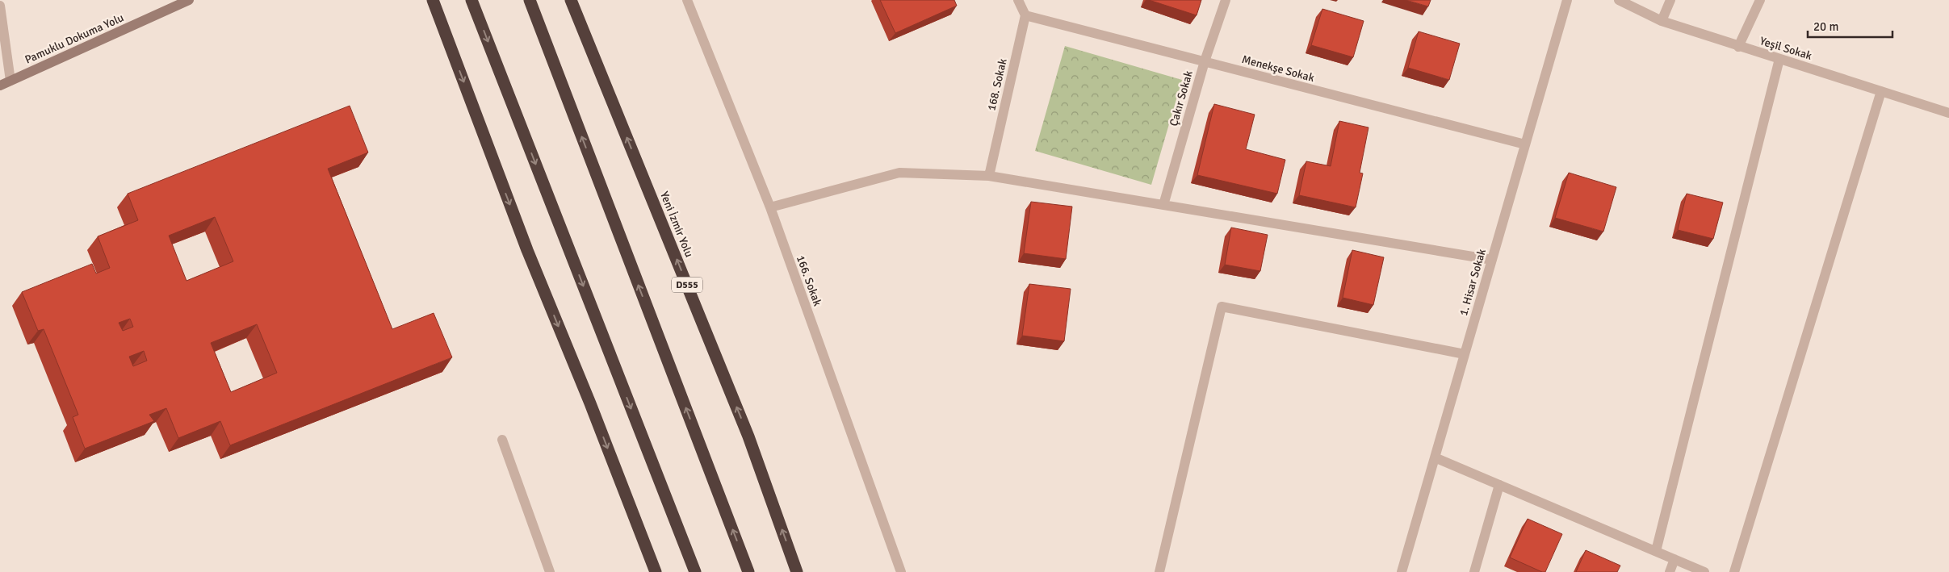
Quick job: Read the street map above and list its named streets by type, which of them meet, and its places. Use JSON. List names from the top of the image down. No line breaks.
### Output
{"streets":{"highway":["Yeni İzmir Yolu","D555"],"main road":["Pamuklu Dokuma Yolu"],"street":["Yeşil Sokak","Menekşe Sokak","168. Sokak","Çakır Sokak","166. Sokak","1. Hisar Sokak"]},"crossings":[["Menekşe Sokak","168. Sokak"],["Menekşe Sokak","Çakır Sokak"],["Menekşe Sokak","1. Hisar Sokak"]],"scale_bar":"20 m"}
